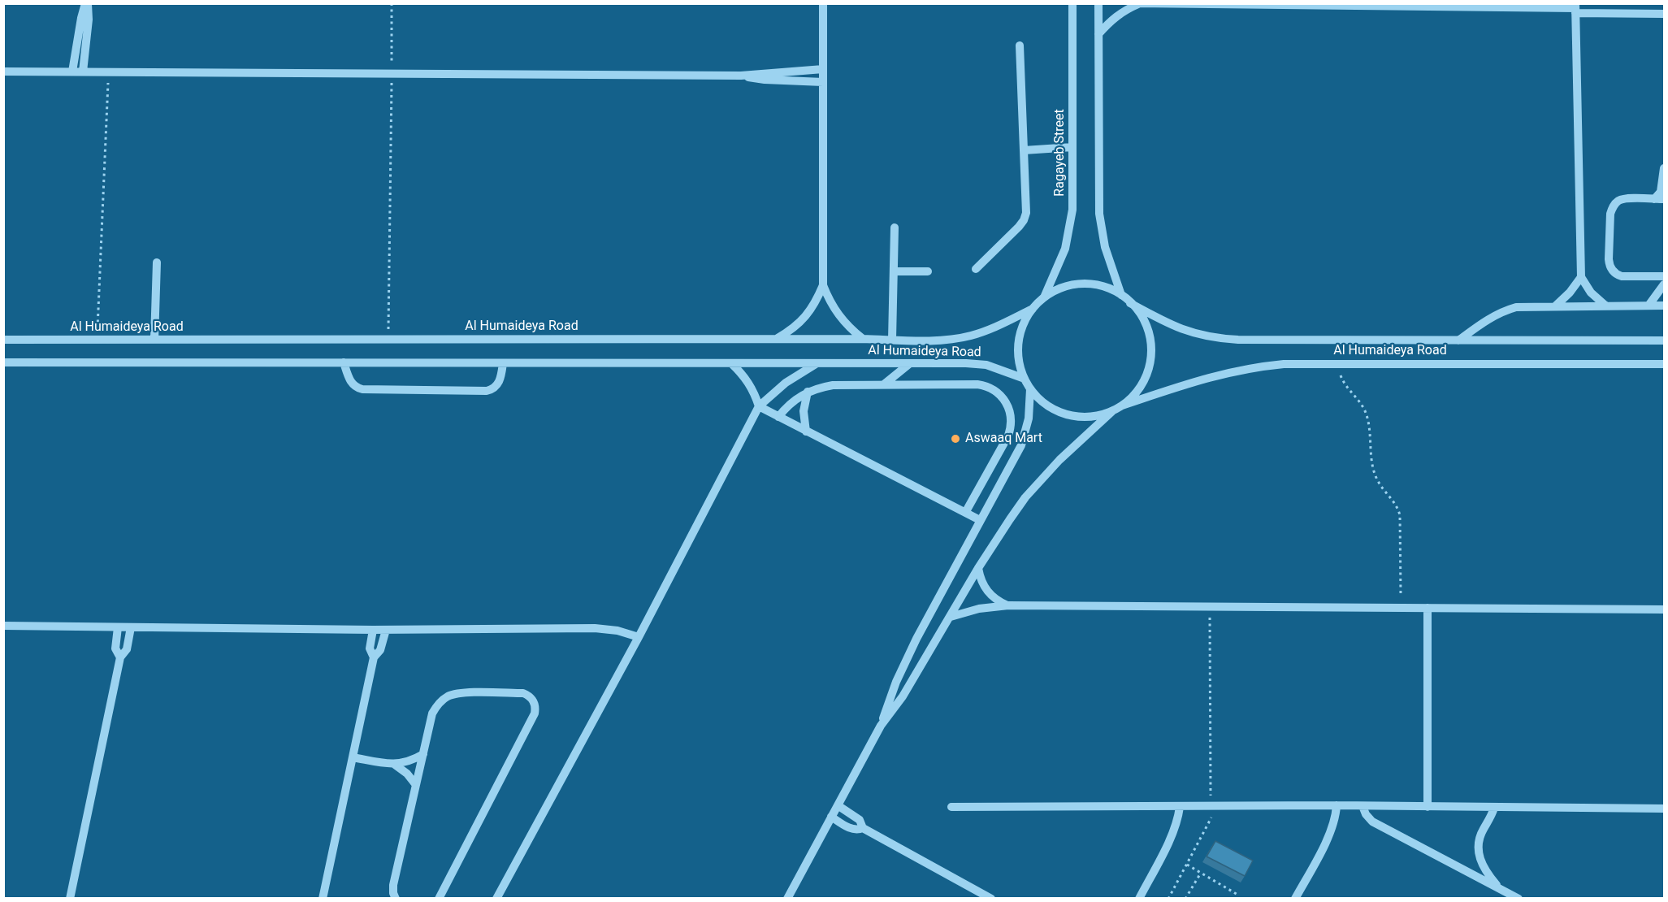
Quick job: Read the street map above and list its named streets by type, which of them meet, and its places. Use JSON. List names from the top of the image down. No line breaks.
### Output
{"streets":{"street":["Ragayeb Street","Al Humaideya Road"]},"crossings":[["Ragayeb Street","Al Humaideya Road"]],"places":["Aswaaq Mart"]}
